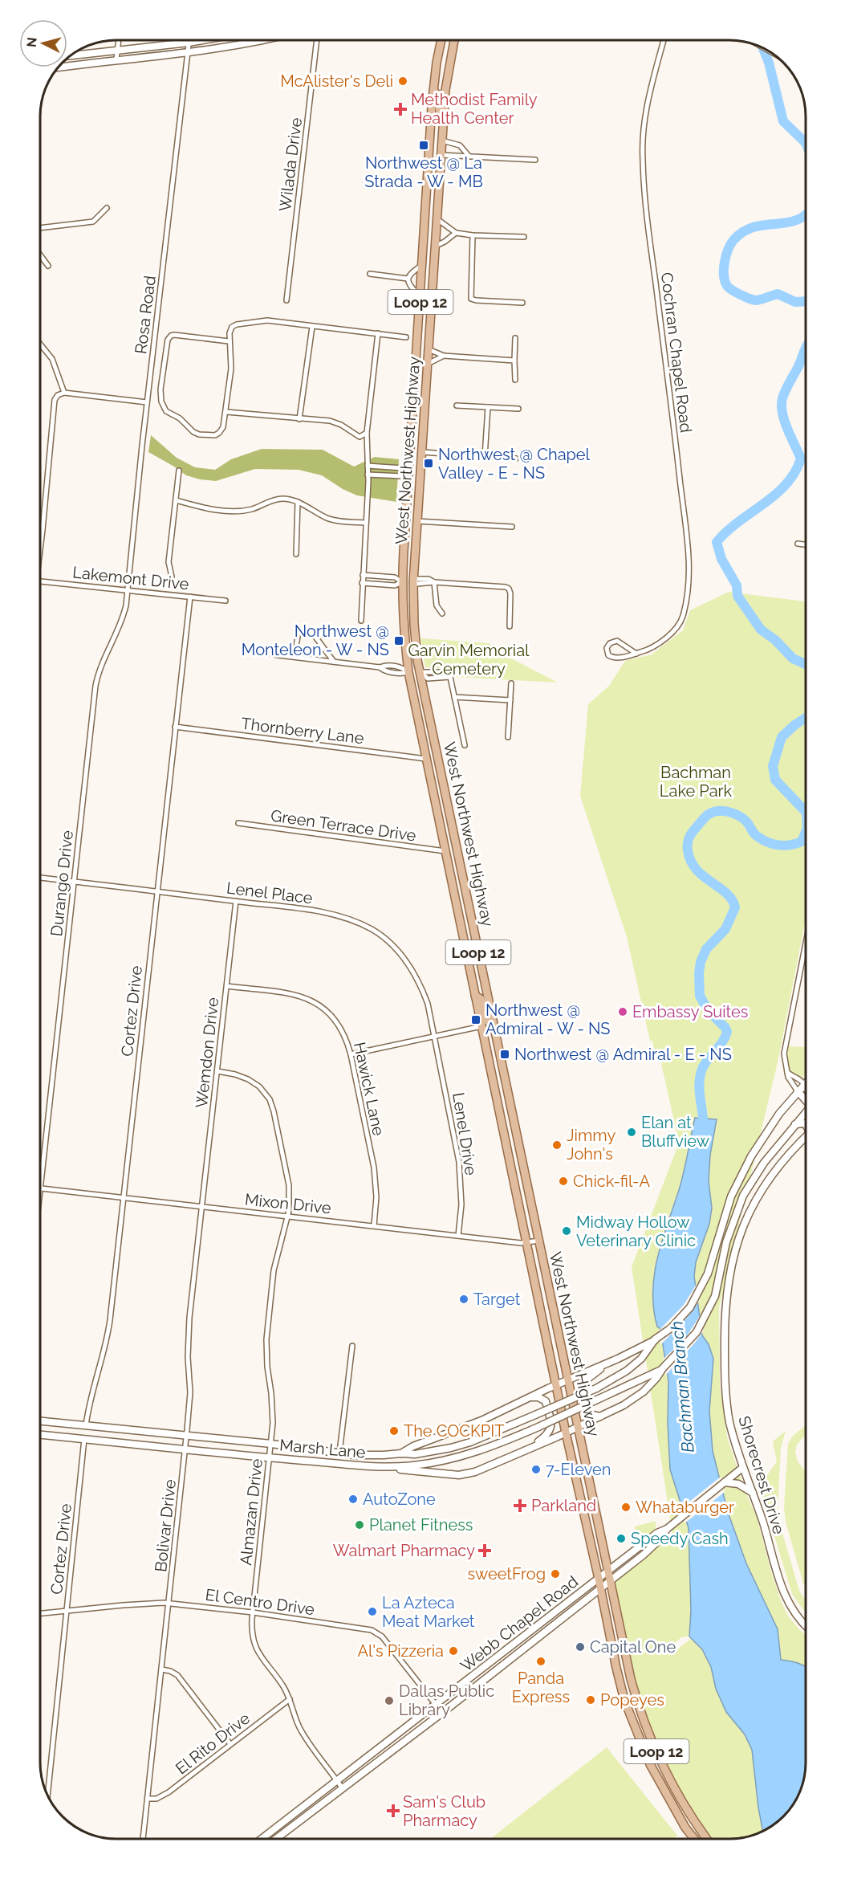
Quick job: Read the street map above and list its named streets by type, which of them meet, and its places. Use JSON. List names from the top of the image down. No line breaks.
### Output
{"streets":{"main road":["Loop 12","West Northwest Highway","Marsh Lane","Shorecrest Drive","Webb Chapel Road"],"street":["Wilada Drive","Rosa Road","Cochran Chapel Road","Lakemont Drive","Thornberry Lane","Green Terrace Drive","Durango Drive","Lenel Place","Cortez Drive","Wemdon Drive","Hawick Lane","Lenel Drive","Mixon Drive","Almazan Drive","Bolivar Drive","El Centro Drive","El Rito Drive"]},"crossings":[["Rosa Road","Lakemont Drive"],["Rosa Road","Durango Drive"],["West Northwest Highway","Thornberry Lane"],["West Northwest Highway","Green Terrace Drive"],["West Northwest Highway","Mixon Drive"],["West Northwest Highway","Webb Chapel Road"],["Lakemont Drive","Durango Drive"],["Lakemont Drive","Cortez Drive"],["Thornberry Lane","Cortez Drive"],["Durango Drive","Lenel Place"],["Durango Drive","Mixon Drive"],["Lenel Place","Cortez Drive"],["Lenel Place","Wemdon Drive"],["Lenel Place","Lenel Drive"],["Cortez Drive","Mixon Drive"],["Cortez Drive","Marsh Lane"],["Cortez Drive","El Centro Drive"],["Wemdon Drive","Hawick Lane"],["Wemdon Drive","Mixon Drive"],["Wemdon Drive","Almazan Drive"],["Wemdon Drive","Bolivar Drive"],["Hawick Lane","Mixon Drive"],["Lenel Drive","Mixon Drive"],["Mixon Drive","Almazan Drive"],["Mixon Drive","Bolivar Drive"],["Marsh Lane","Almazan Drive"],["Marsh Lane","Bolivar Drive"],["Shorecrest Drive","Webb Chapel Road"],["Almazan Drive","El Centro Drive"],["Almazan Drive","Webb Chapel Road"],["Almazan Drive","El Rito Drive"],["Bolivar Drive","El Centro Drive"],["Bolivar Drive","El Rito Drive"],["El Centro Drive","Webb Chapel Road"]],"water":["Bachman Branch"],"parks":["Garvin Memorial Cemetery","Bachman Lake Park"],"places":{"other":["McAlister's Deli","Embassy Suites","Elan at Bluffview","Jimmy John's","Chick-fil-A","Midway Hollow Veterinary Clinic","Target","The COCKPIT","7-Eleven","AutoZone","Whataburger","Planet Fitness","Speedy Cash","sweetFrog","La Azteca Meat Market","Capital One","Al's Pizzeria","Panda Express","Popeyes","Dallas Public Library"],"health":["Methodist Family Health Center","Parkland","Walmart Pharmacy","Sam's Club Pharmacy"],"transit":["Northwest @ La Strada - W - MB","Northwest @ Chapel Valley - E - NS","Northwest @ Monteleon - W - NS","Northwest @ Admiral - W - NS","Northwest @ Admiral - E - NS"]},"north":"left"}
